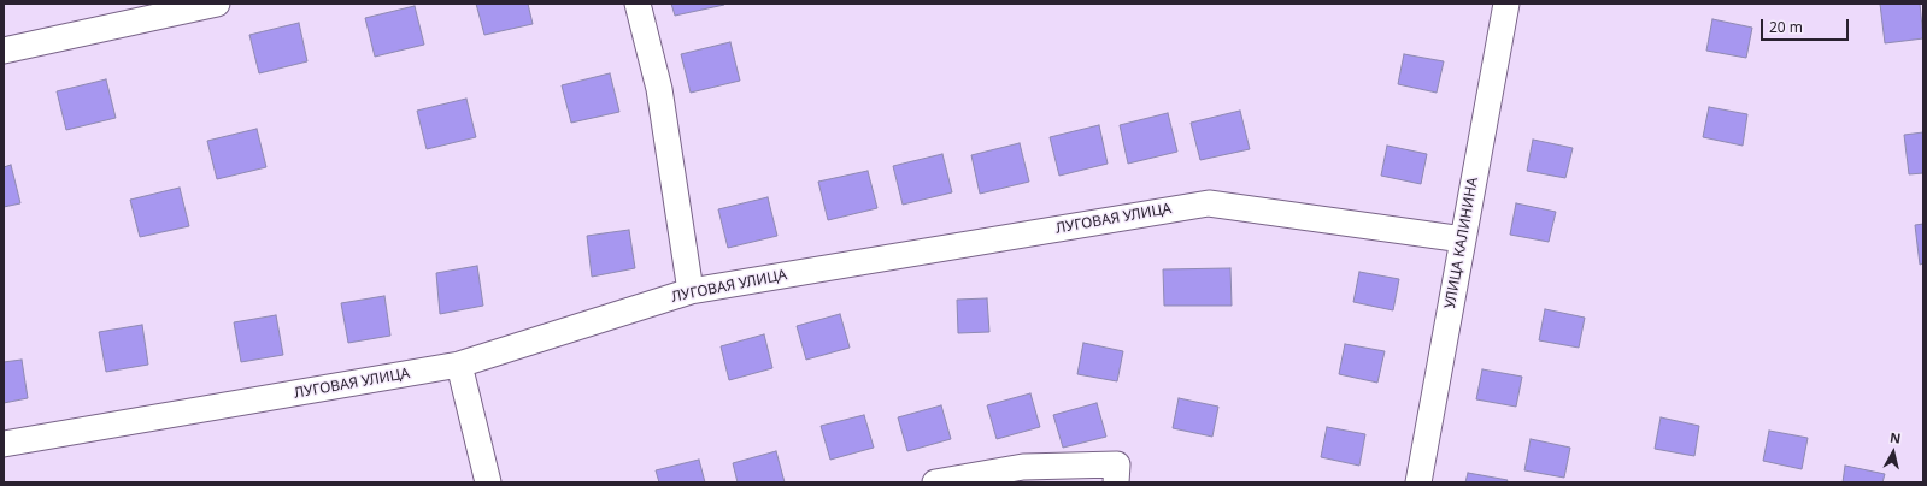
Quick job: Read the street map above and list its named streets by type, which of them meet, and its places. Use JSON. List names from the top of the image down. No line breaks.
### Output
{"streets":{"street":["ЛУГОВАЯ УЛИЦА","УЛИЦА КАЛИНИНА"]},"crossings":[["ЛУГОВАЯ УЛИЦА","УЛИЦА КАЛИНИНА"]],"scale_bar":"20 m","north":"top"}
